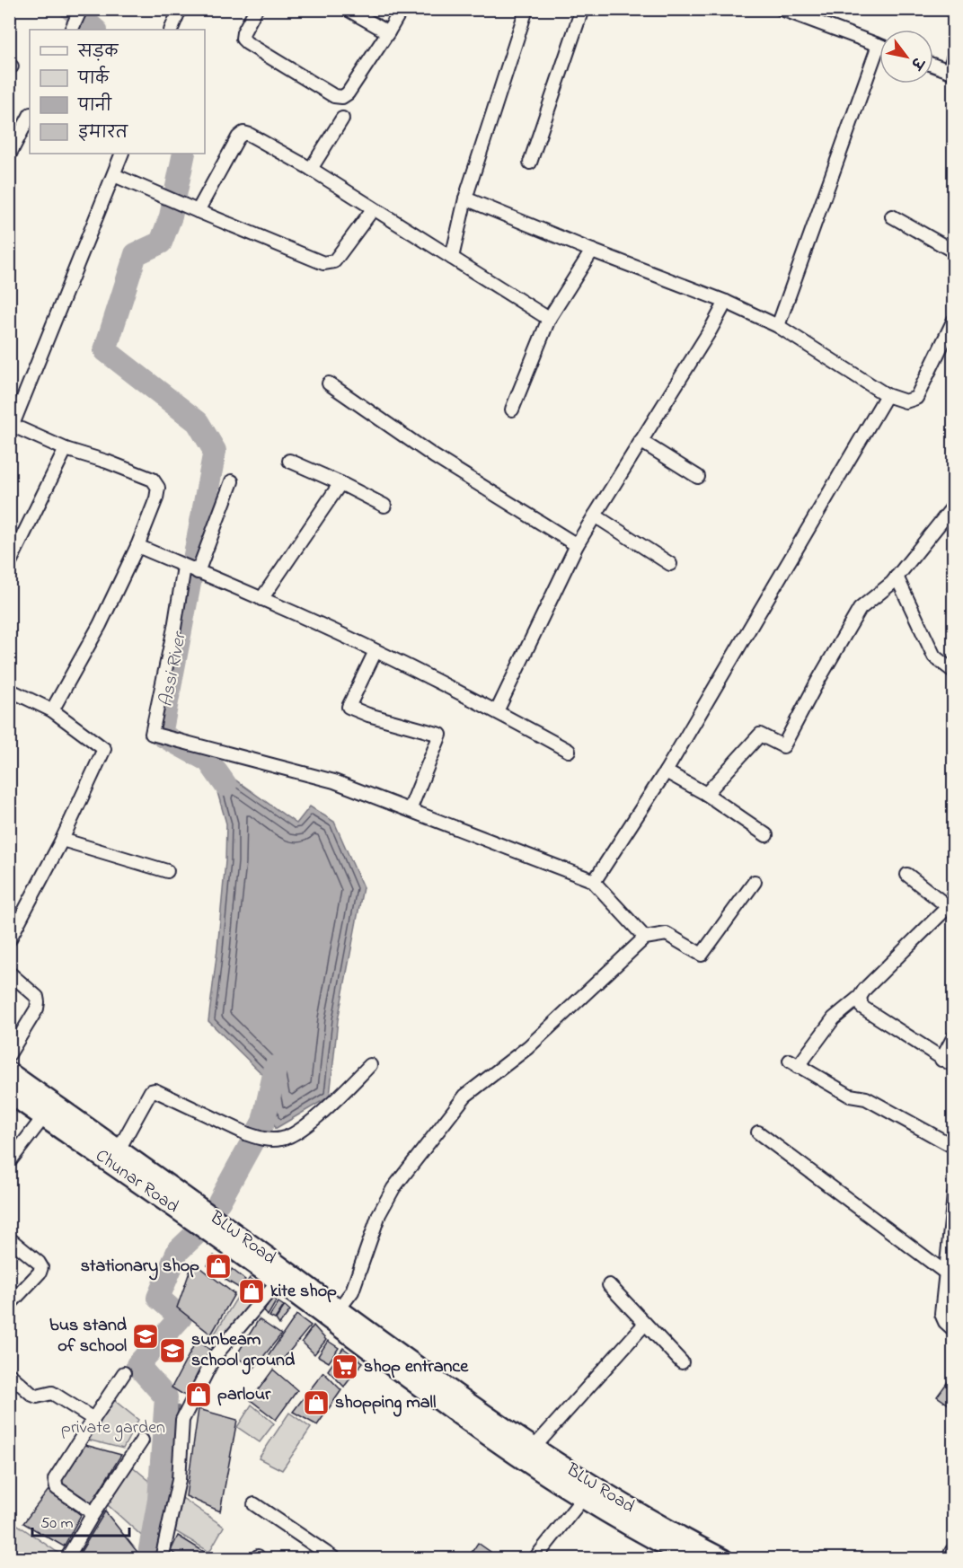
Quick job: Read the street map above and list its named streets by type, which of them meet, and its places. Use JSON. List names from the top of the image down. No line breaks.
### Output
{"streets":{"main road":["Chunar Road","BLW Road"]},"crossings":[["Chunar Road","BLW Road"]],"water":["Assi River"],"parks":["private garden"],"places":{"shop":["stationary shop","kite shop","parlour","shopping mall"],"school or university":["bus stand of school","sunbeam school ground"],"supermarket":["shop entrance"]},"legend":["सड़क","पार्क","पानी","इमारत"],"scale_bar":"50 m","north":"bottom right"}
